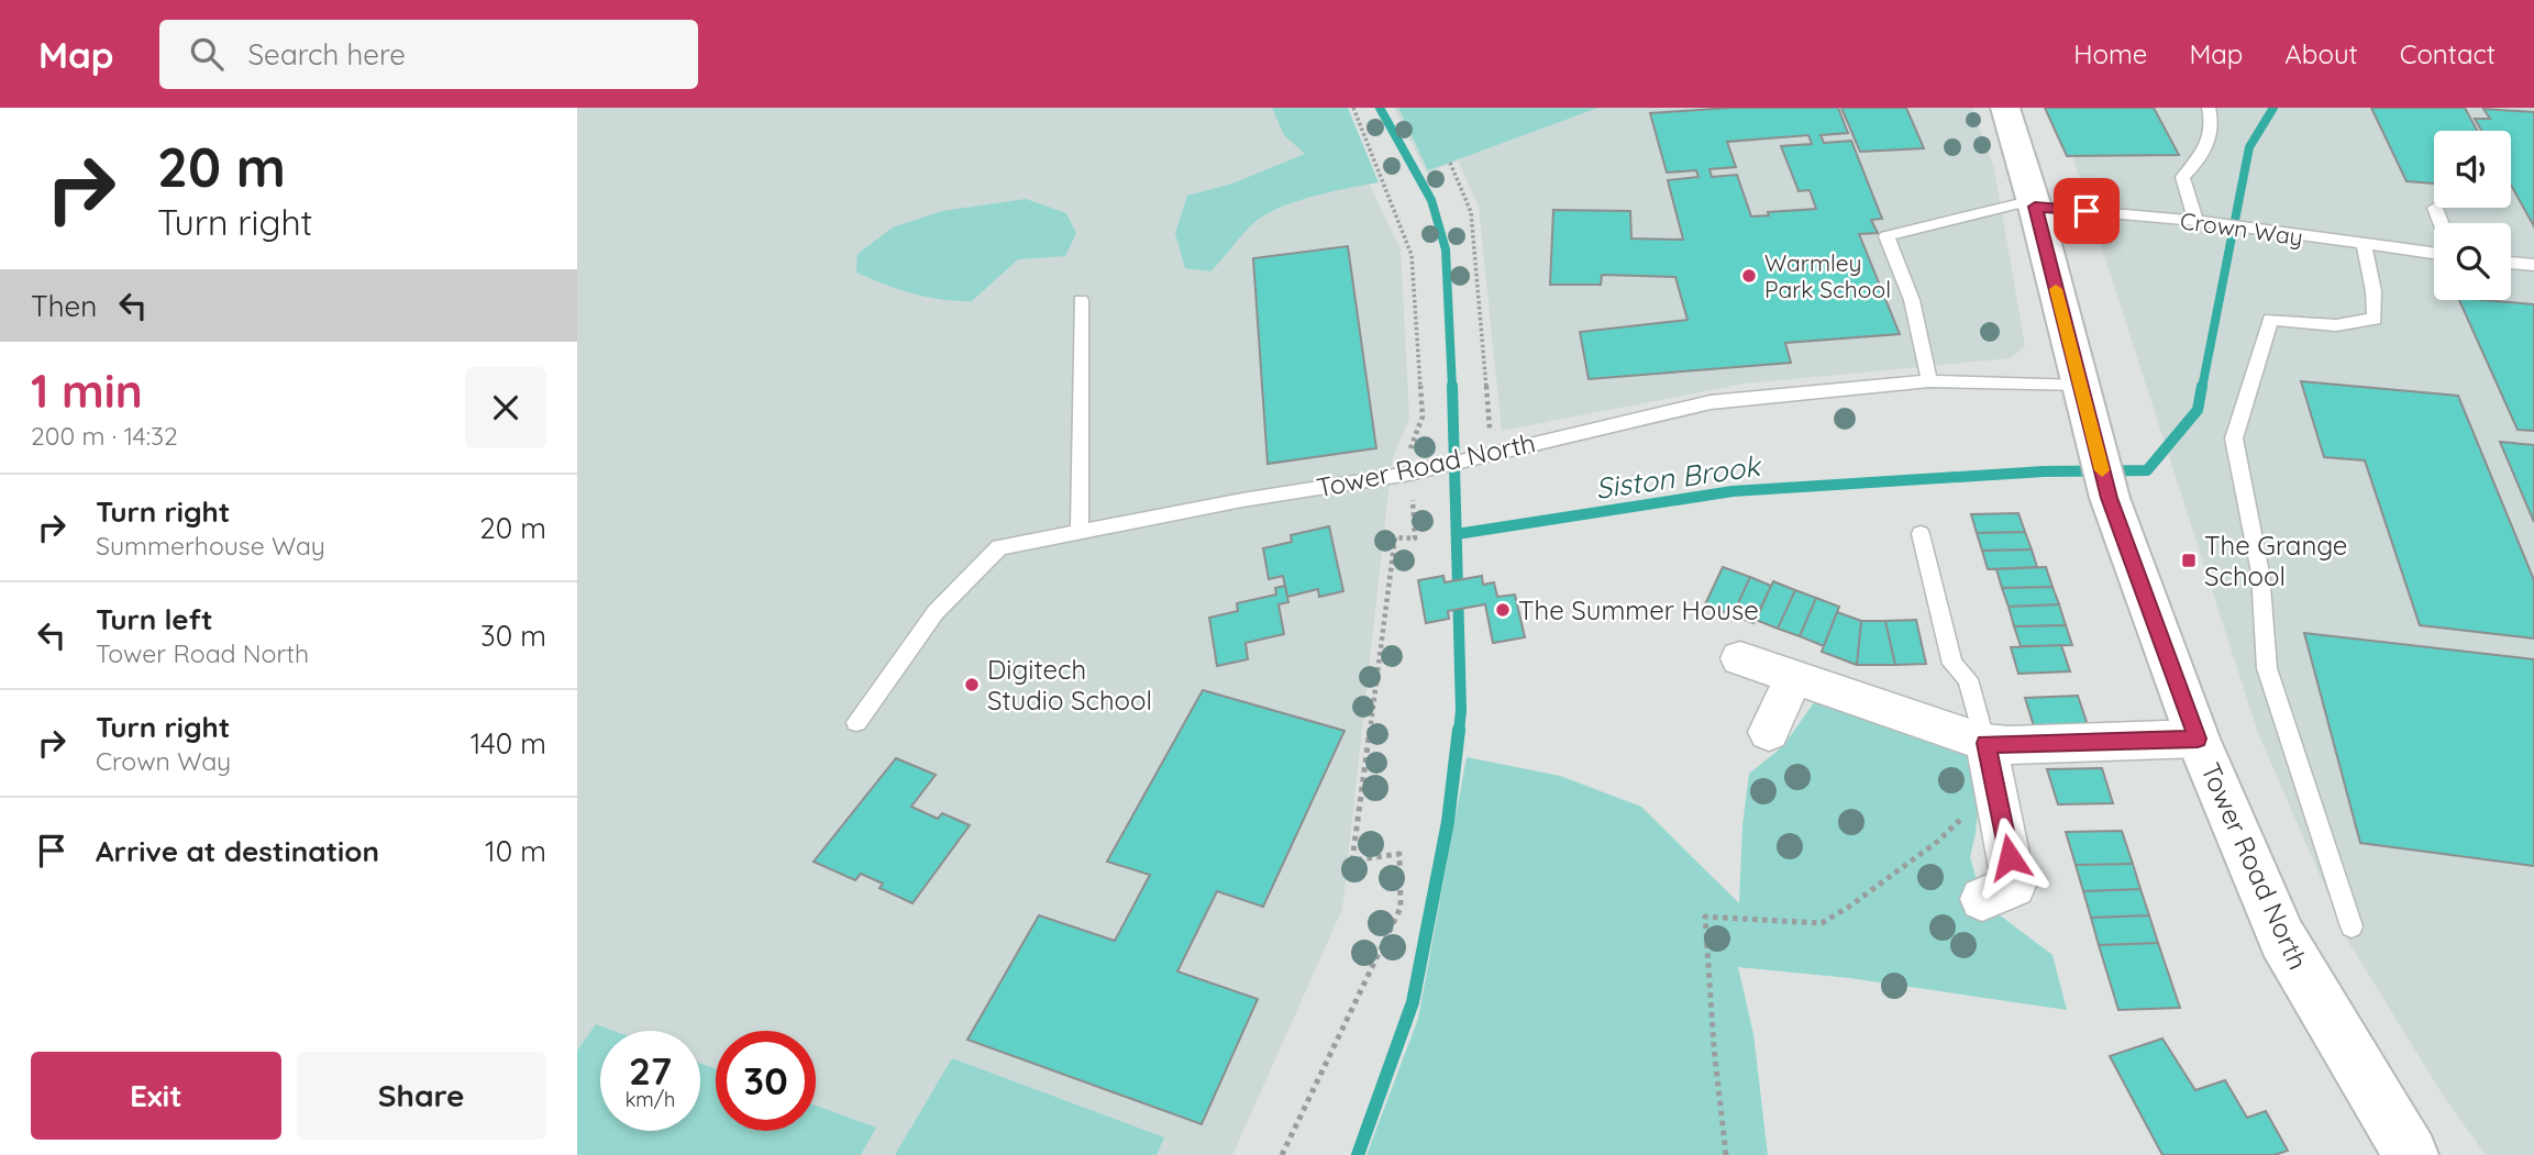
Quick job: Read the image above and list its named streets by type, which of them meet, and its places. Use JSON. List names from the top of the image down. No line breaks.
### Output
{"streets":{"street":["Tower Road North"],"lane":["Crown Way"]},"crossings":[["Crown Way","Tower Road North"]],"water":["Siston Brook"],"places":{"other":["Warmley Park School","The Summer House","Digitech Studio School"],"transit":["The Grange School"]},"page":{"header":"Map","search":"Search here","nav":["Home","Map","About","Contact"],"turn":["20 m","Turn right"],"then":"Then","heading":["1 min","200 m · 14:32"],"list":[{"name":"Turn right","note":"Summerhouse Way","value":"20 m"},{"name":"Turn left","note":"Tower Road North","value":"30 m"},{"name":"Turn right","note":"Crown Way","value":"140 m"},{"name":"Arrive at destination","value":"10 m"}],"speed":"27 km/h","limit":"30","buttons":["Exit","Share"]}}
